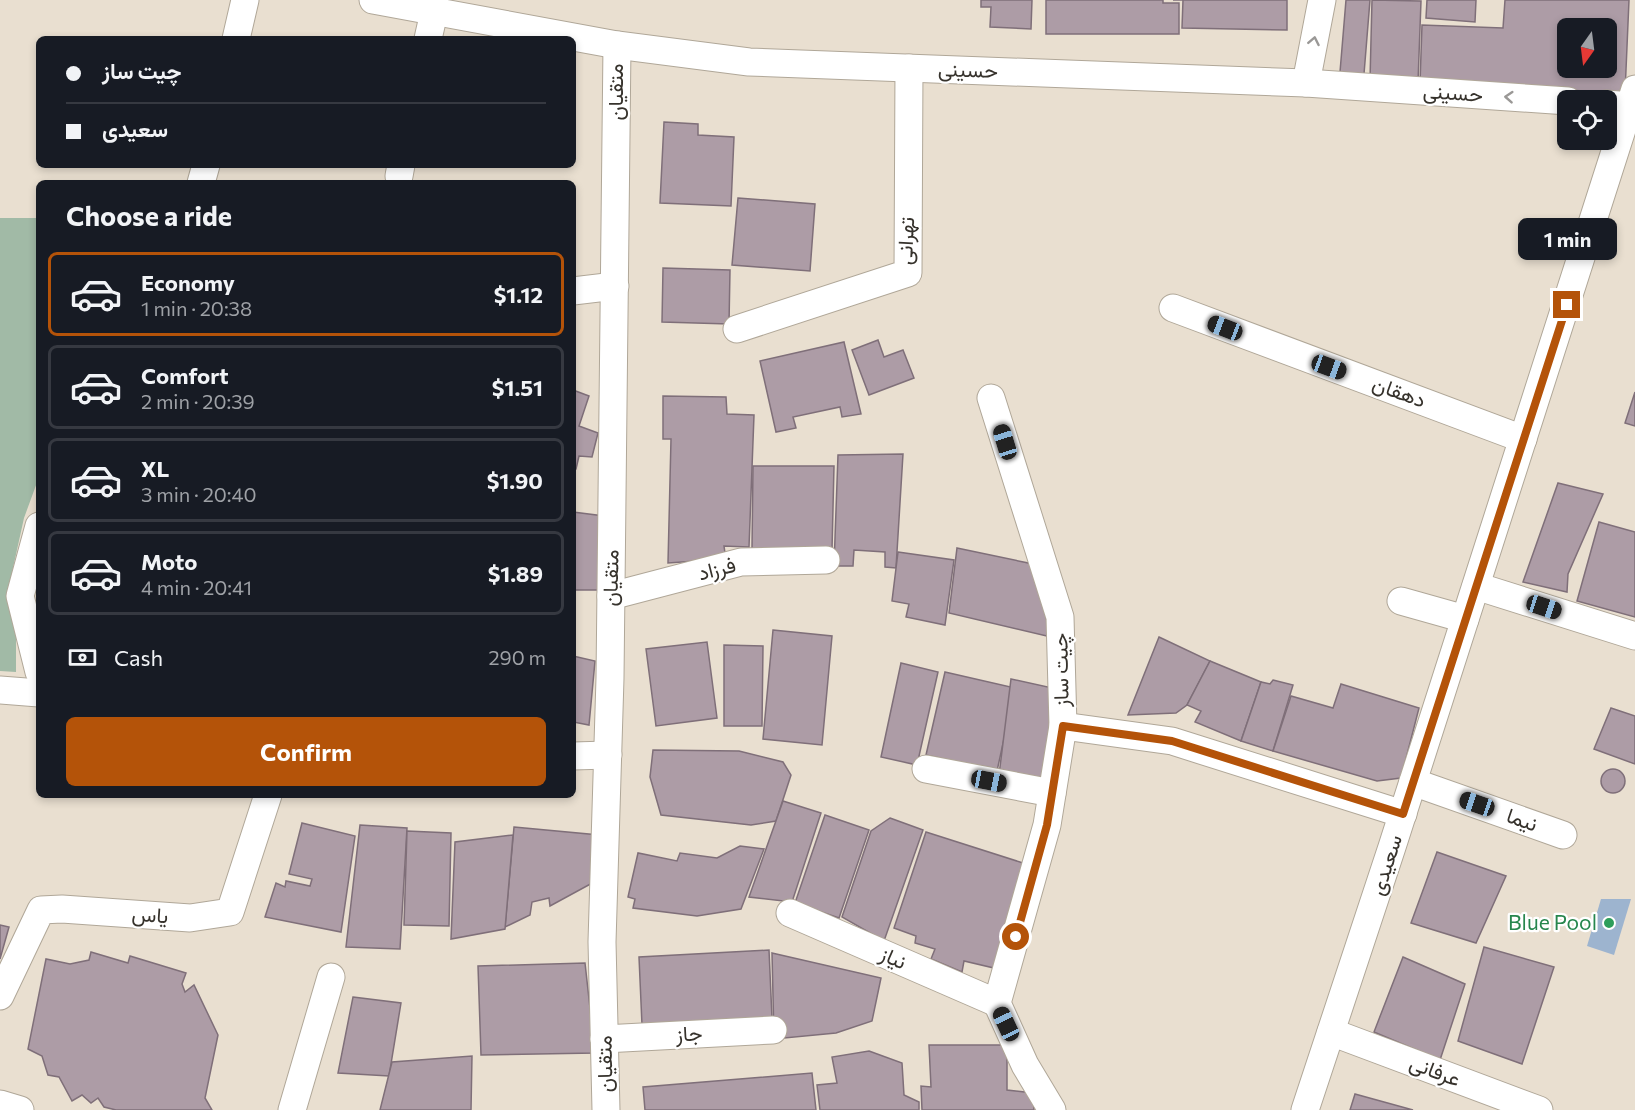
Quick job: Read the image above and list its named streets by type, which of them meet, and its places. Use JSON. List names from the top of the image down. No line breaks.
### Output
{"streets":{"street":["حسینی","متقیان","تهرانی","دهقان","فرزاد","چیت ساز","نیما","سعیدی","یاس","نیاز","جاز","عرفانی"]},"crossings":[["حسینی","متقیان"],["حسینی","تهرانی"],["متقیان","فرزاد"],["متقیان","جاز"],["دهقان","سعیدی"],["چیت ساز","نیاز"],["نیما","سعیدی"],["سعیدی","عرفانی"]],"places":["Blue Pool"],"north":"bottom","page":{"banner":["چیت ساز","سعیدی"],"heading":"Choose a ride","bubble":"1 min","list":[{"name":"Economy","note":"1 min · 20:38","value":"$1.12"},{"name":"Comfort","note":"2 min · 20:39","value":"$1.51"},{"name":"XL","note":"3 min · 20:40","value":"$1.90"},{"name":"Moto","note":"4 min · 20:41","value":"$1.89"}],"pay":["Cash","290 m"],"buttons":"Confirm"}}
